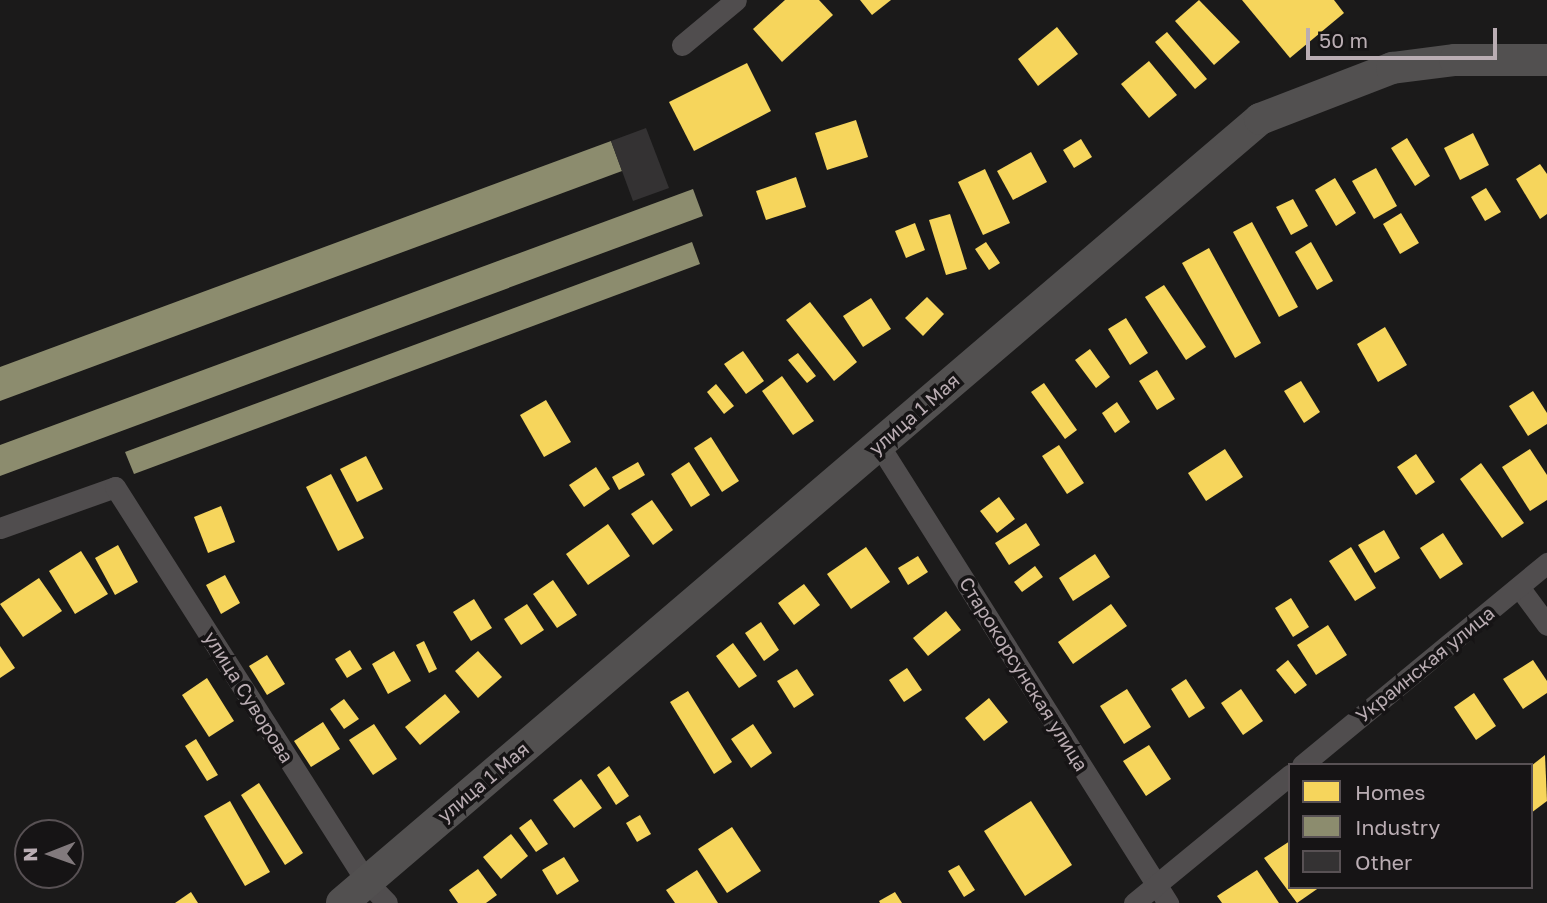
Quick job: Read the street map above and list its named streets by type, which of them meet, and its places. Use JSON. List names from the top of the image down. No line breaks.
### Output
{"streets":{"street":["улица 1 Мая","Украинская улица","Старокорсунская улица","улица Суворова"]},"crossings":[["улица 1 Мая","Старокорсунская улица"],["улица 1 Мая","улица Суворова"]],"legend":["Homes","Industry","Other"],"scale_bar":"50 m","north":"left"}
